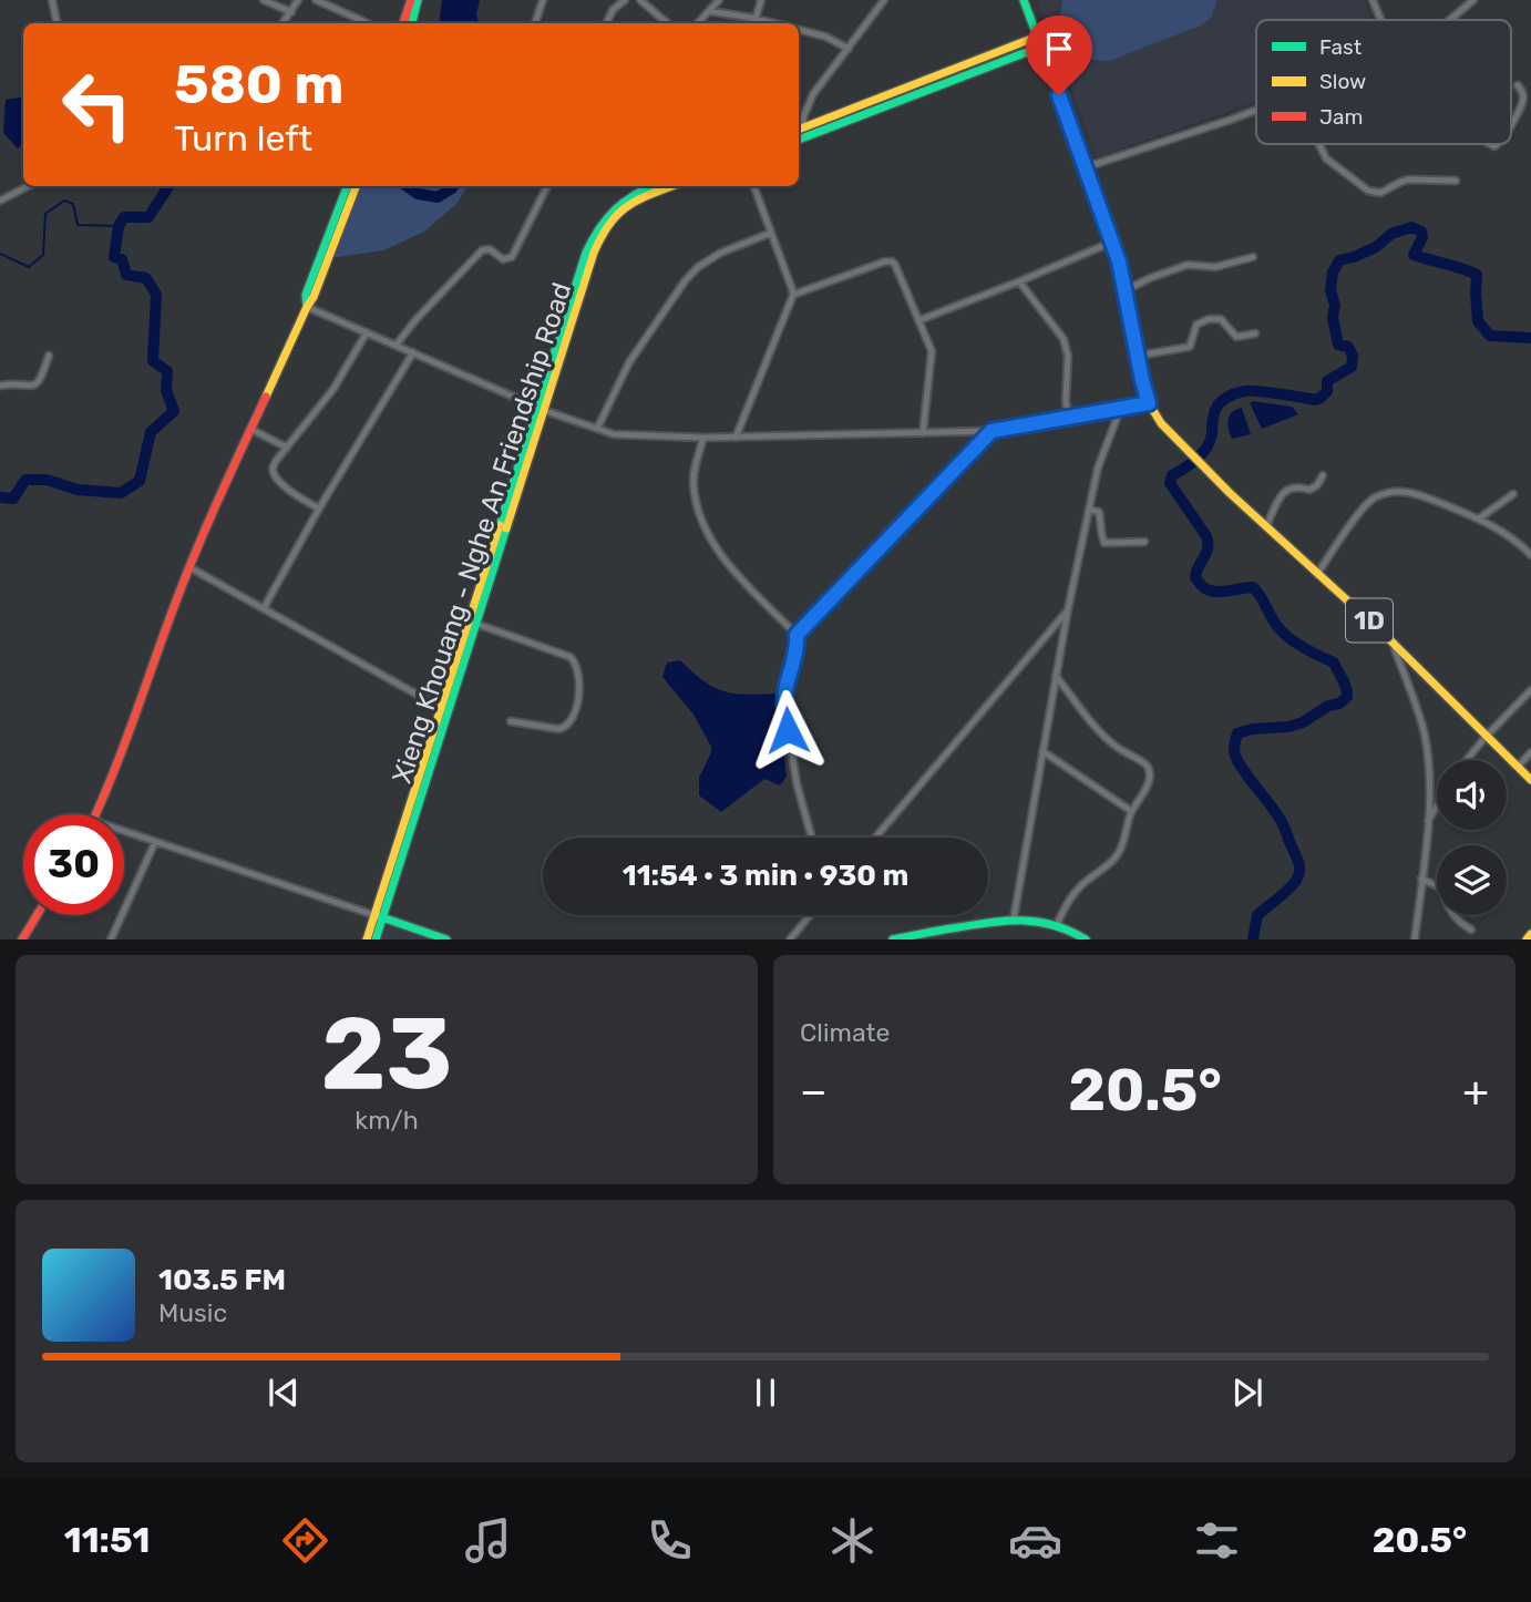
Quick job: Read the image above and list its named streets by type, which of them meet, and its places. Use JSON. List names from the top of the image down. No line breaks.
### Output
{"streets":{"main road":["Xieng Khouang - Nghe An Friendship Road","1D"]},"legend":["Fast","Slow","Jam"],"page":{"turn":["580 m","Turn left"],"limit":"30","trip":"11:54 · 3 min · 930 m","tile":[["23","km/h"],"Climate"],"heat":["−","20.5°","+"],"song":["103.5 FM","Music"],"tabs":["11:51","20.5°"]}}
